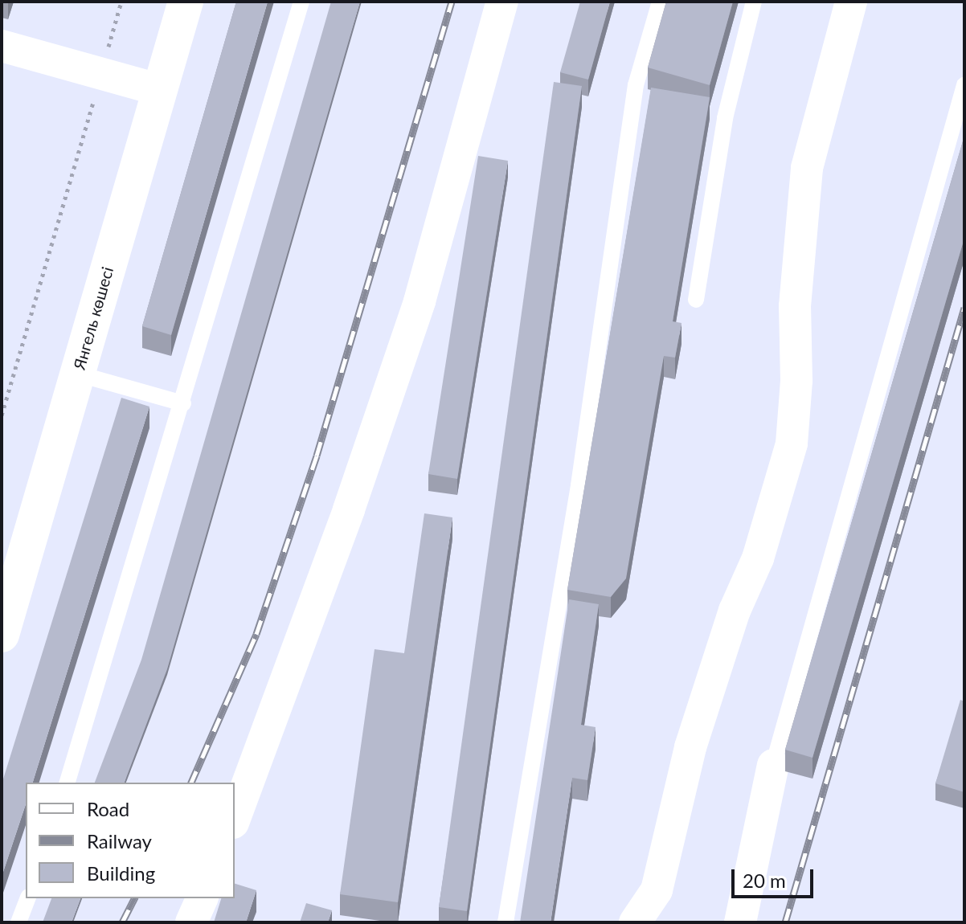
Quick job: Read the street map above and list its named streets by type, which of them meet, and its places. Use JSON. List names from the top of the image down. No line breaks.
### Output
{"streets":{"street":["Янгель көшесі"]},"legend":["Road","Railway","Building"],"scale_bar":"20 m"}
